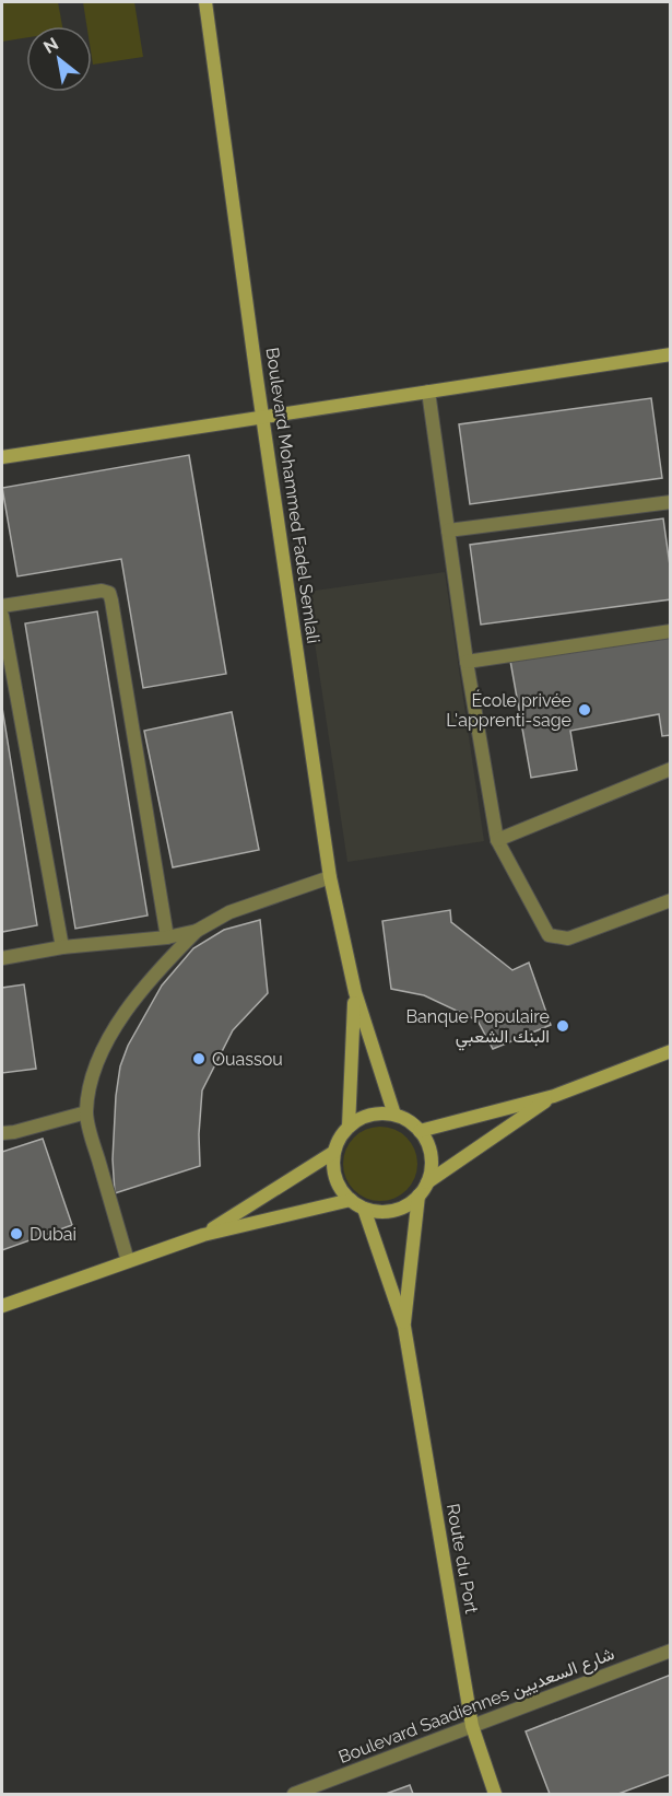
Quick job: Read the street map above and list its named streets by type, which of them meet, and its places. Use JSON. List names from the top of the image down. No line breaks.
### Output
{"streets":{"street":["Boulevard Mohammed Fadel Semlali","Route du Port","Boulevard Saadiennes شارع السعديين"]},"crossings":[["Boulevard Mohammed Fadel Semlali","Route du Port"],["Route du Port","Boulevard Saadiennes شارع السعديين"]],"places":["École privée L'apprenti-sage","Banque Populaire البنك الشعبي","Ouassou","Dubai"],"north":"top left"}
